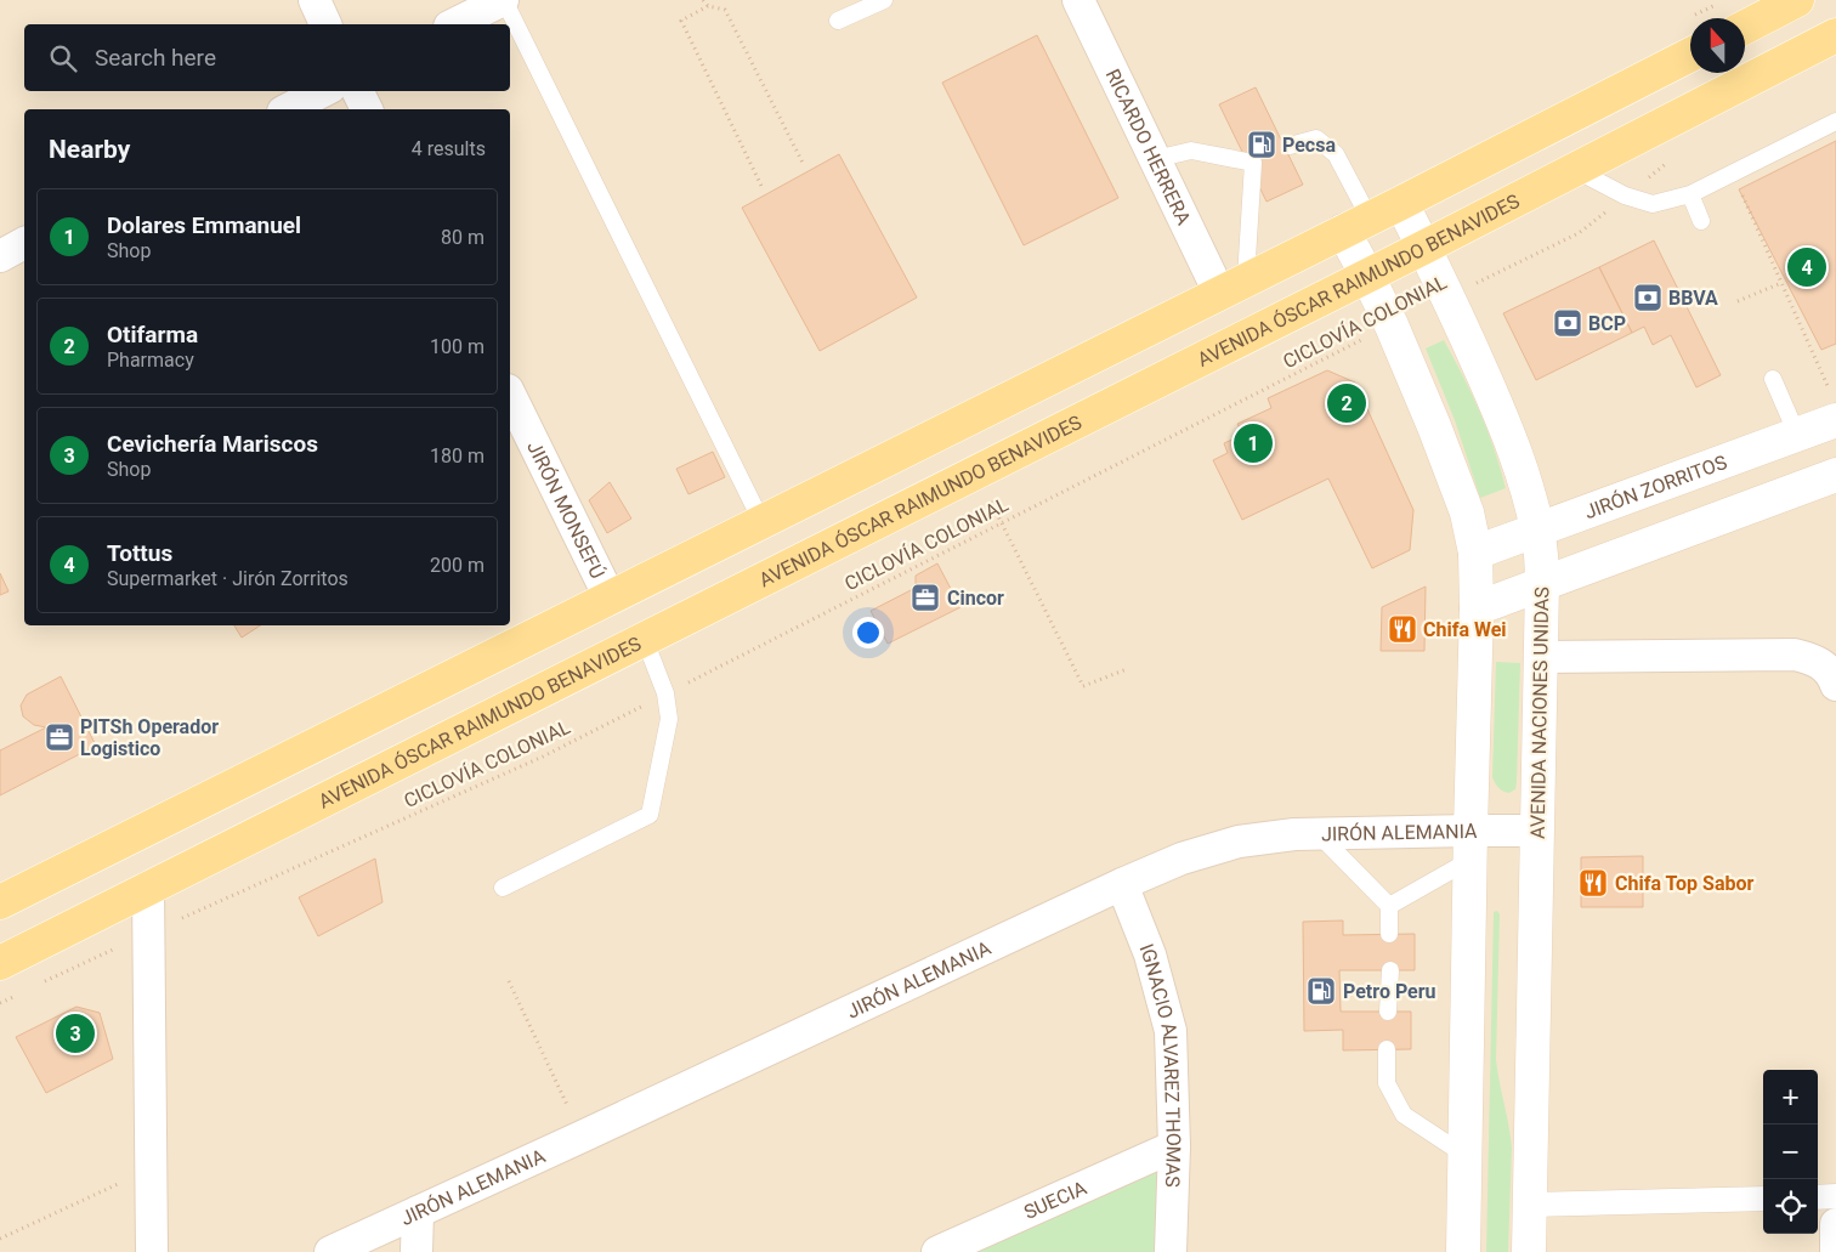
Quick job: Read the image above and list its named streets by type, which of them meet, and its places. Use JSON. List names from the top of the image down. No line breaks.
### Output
{"streets":{"main road":["AVENIDA ÓSCAR RAIMUNDO BENAVIDES","JIRÓN ZORRITOS","AVENIDA NACIONES UNIDAS"],"street":["RICARDO HERRERA","JIRÓN MONSEFÚ","JIRÓN ALEMANIA","IGNACIO ALVAREZ THOMAS","SUECIA"],"path":["CICLOVÍA COLONIAL"]},"crossings":[["AVENIDA ÓSCAR RAIMUNDO BENAVIDES","AVENIDA NACIONES UNIDAS"],["CICLOVÍA COLONIAL","AVENIDA NACIONES UNIDAS"],["JIRÓN ZORRITOS","AVENIDA NACIONES UNIDAS"],["AVENIDA NACIONES UNIDAS","JIRÓN ALEMANIA"],["JIRÓN ALEMANIA","IGNACIO ALVAREZ THOMAS"],["IGNACIO ALVAREZ THOMAS","SUECIA"]],"places":{"fuel station":["Pecsa","Petro Peru"],"bank":["BBVA","BCP"],"office":["Cincor","PITSh Operador Logistico"],"restaurant":["Chifa Wei","Chifa Top Sabor"]},"north":"top","page":{"search":"Search here","heading":["Nearby","4 results"],"list":[{"mark":"1","name":"Dolares Emmanuel","note":"Shop","value":"80 m"},{"mark":"2","name":"Otifarma","note":"Pharmacy","value":"100 m"},{"mark":"3","name":"Cevichería Mariscos","note":"Shop","value":"180 m"},{"mark":"4","name":"Tottus","note":"Supermarket · Jirón Zorritos","value":"200 m"}],"pins":["4","2","1","3"],"map_buttons":["+","−"]}}
